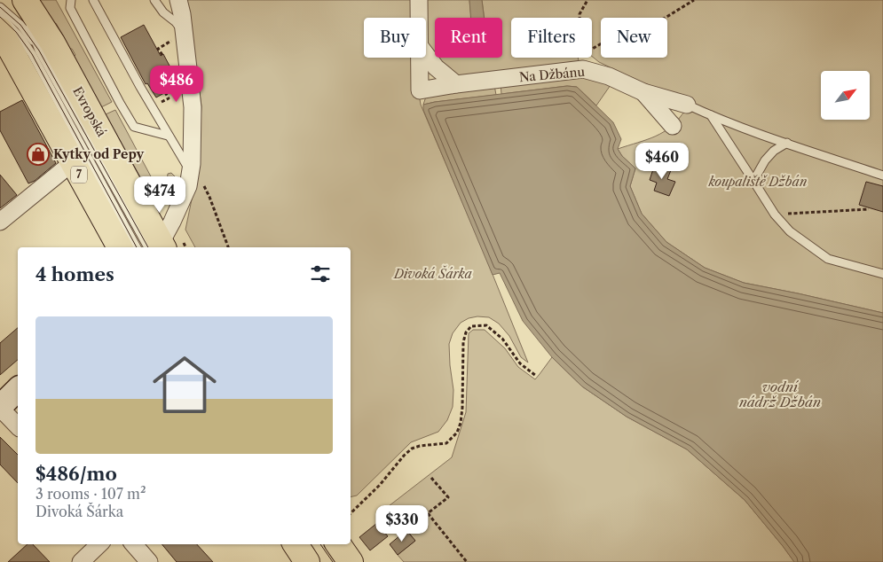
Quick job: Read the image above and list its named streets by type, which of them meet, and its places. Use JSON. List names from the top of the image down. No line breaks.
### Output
{"streets":{"main road":["Evropská","7"],"street":["Na Džbánu"]},"crossings":[["Evropská","7"]],"water":["vodní nádrž Džbán"],"parks":["koupaliště Džbán","Divoká Šárka"],"places":{"shop":["Kytky od Pepy"]},"north":"top right","page":{"chip":["Buy","Rent","Filters","New"],"price":["$486","$460","$474","$330"],"heading":"4 homes","list":[{"name":"$486/mo","note":"3 rooms · 107 m² · Divoká Šárka"}]}}
